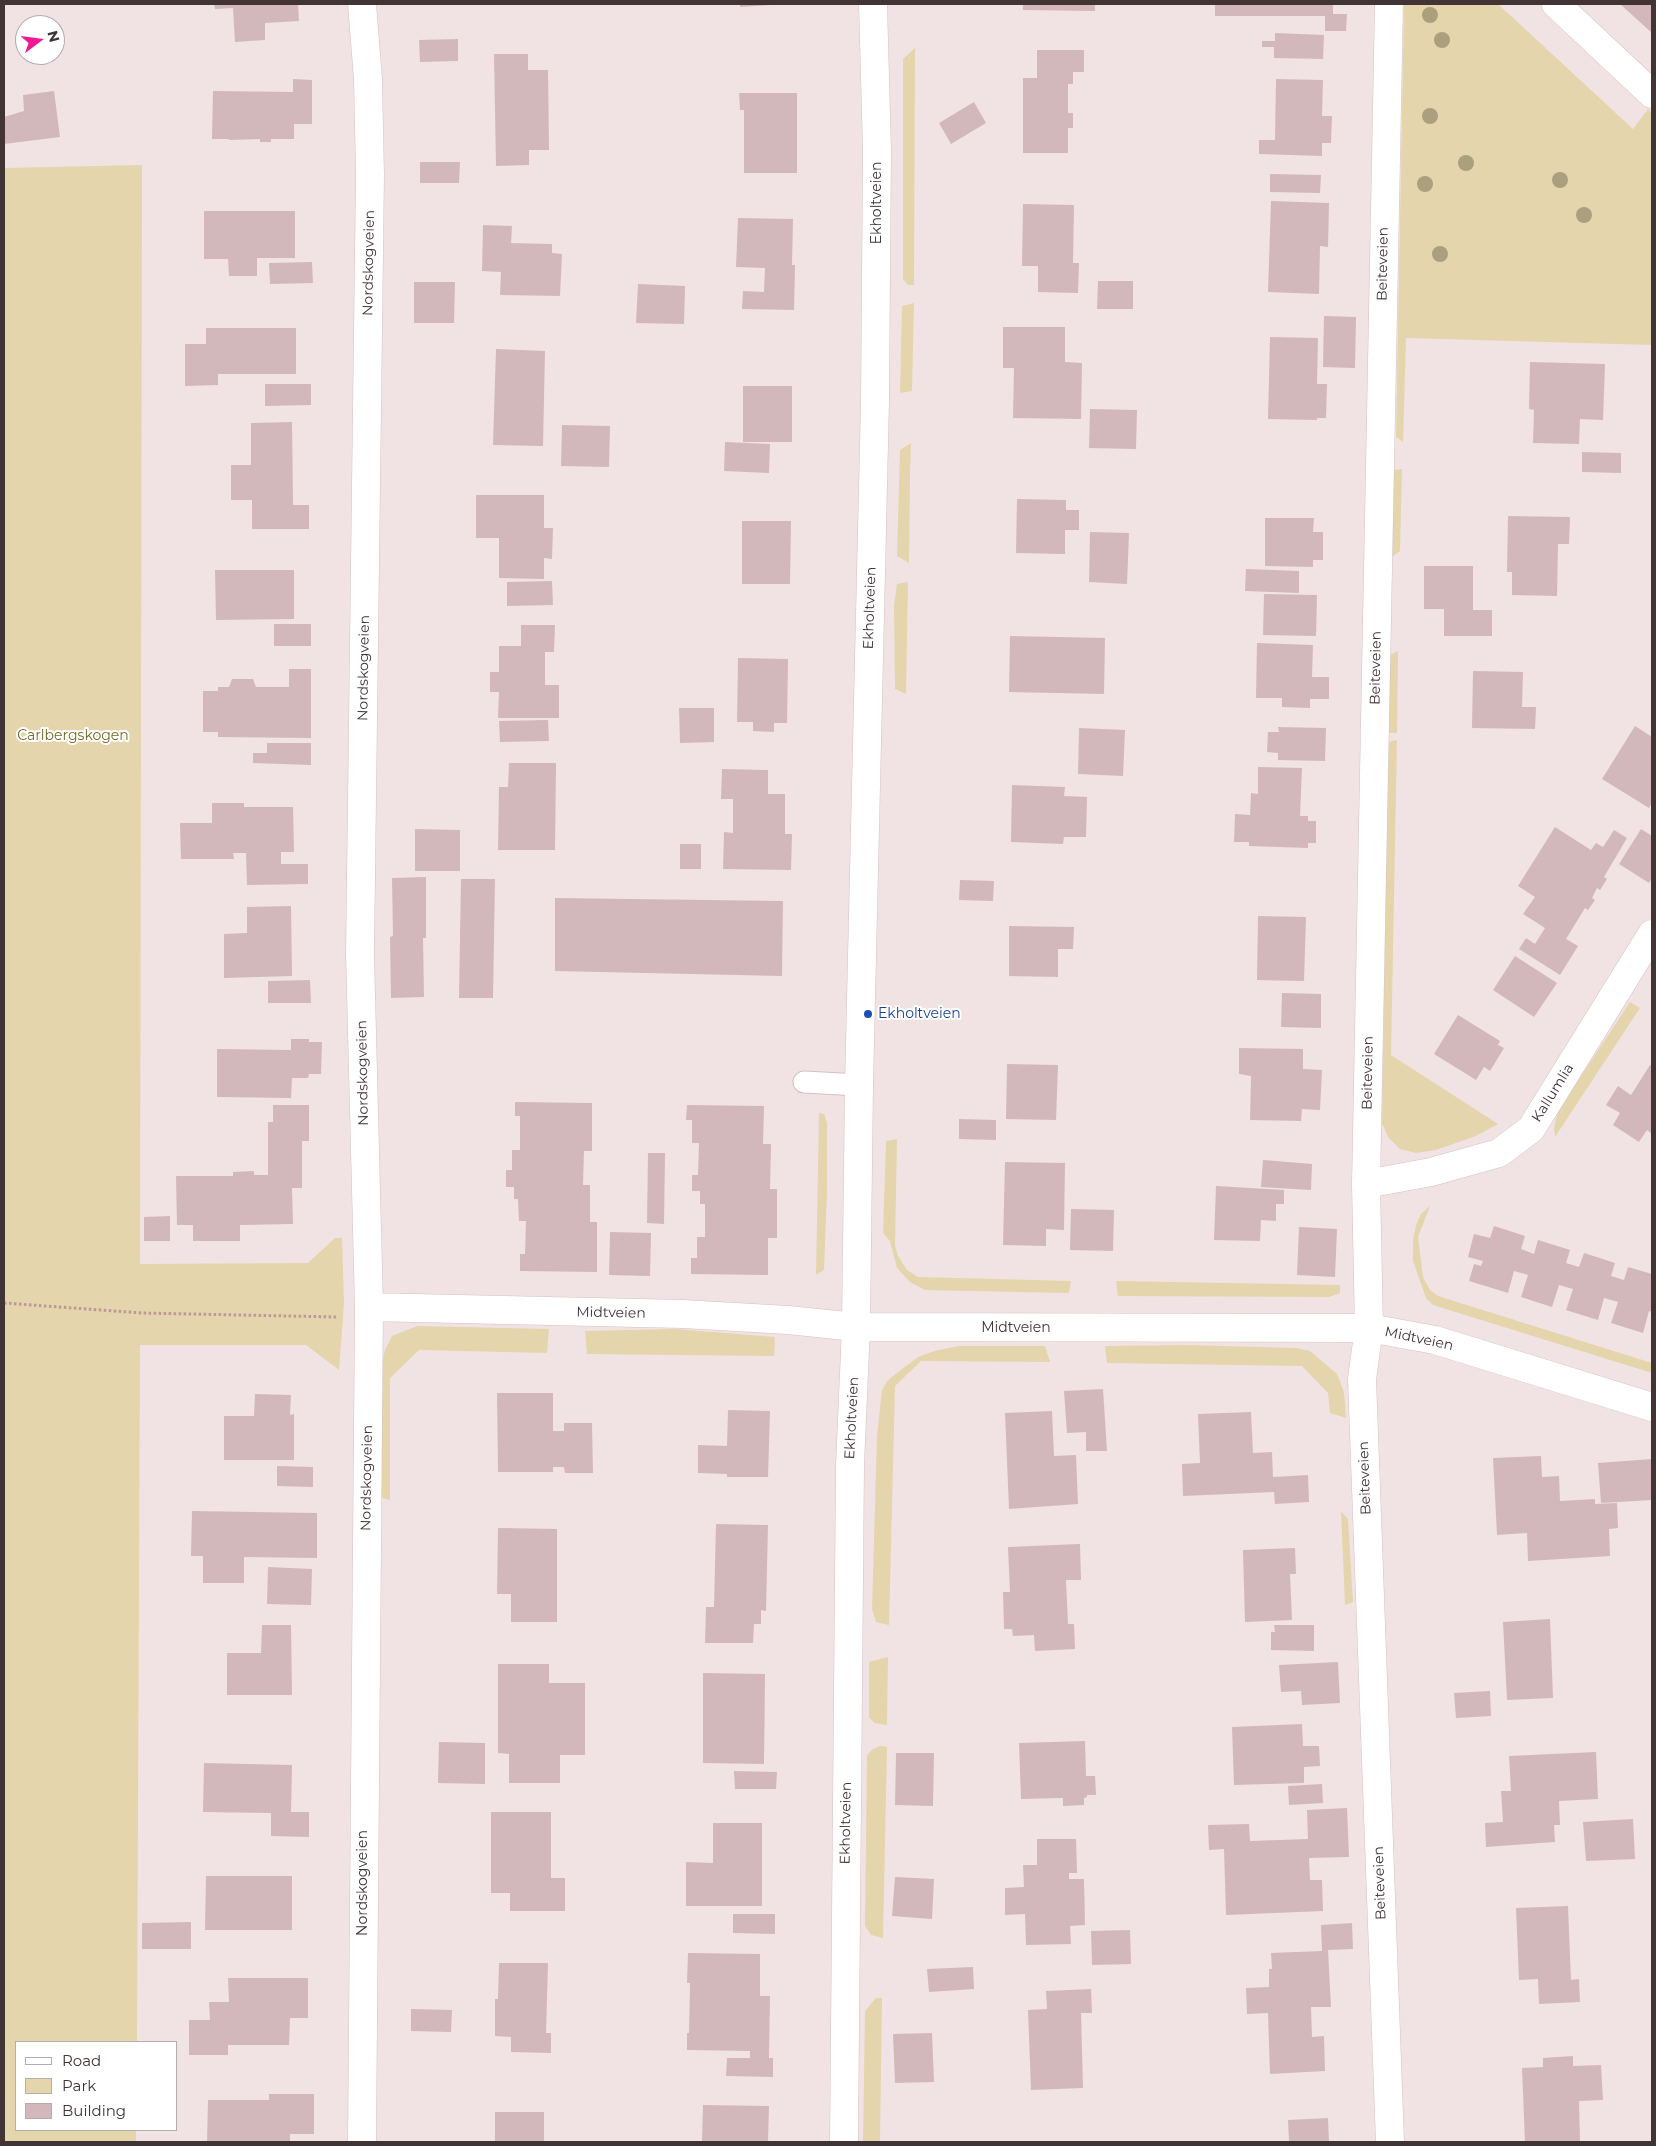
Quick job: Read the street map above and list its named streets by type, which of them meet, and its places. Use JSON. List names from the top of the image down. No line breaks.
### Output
{"streets":{"street":["Ekholtveien","Nordskogveien","Beiteveien","Kallumlia","Midtveien"]},"crossings":[["Ekholtveien","Midtveien"],["Nordskogveien","Midtveien"],["Beiteveien","Kallumlia"],["Beiteveien","Midtveien"]],"parks":["Carlbergskogen"],"places":["Ekholtveien"],"legend":["Road","Park","Building"],"north":"right"}
